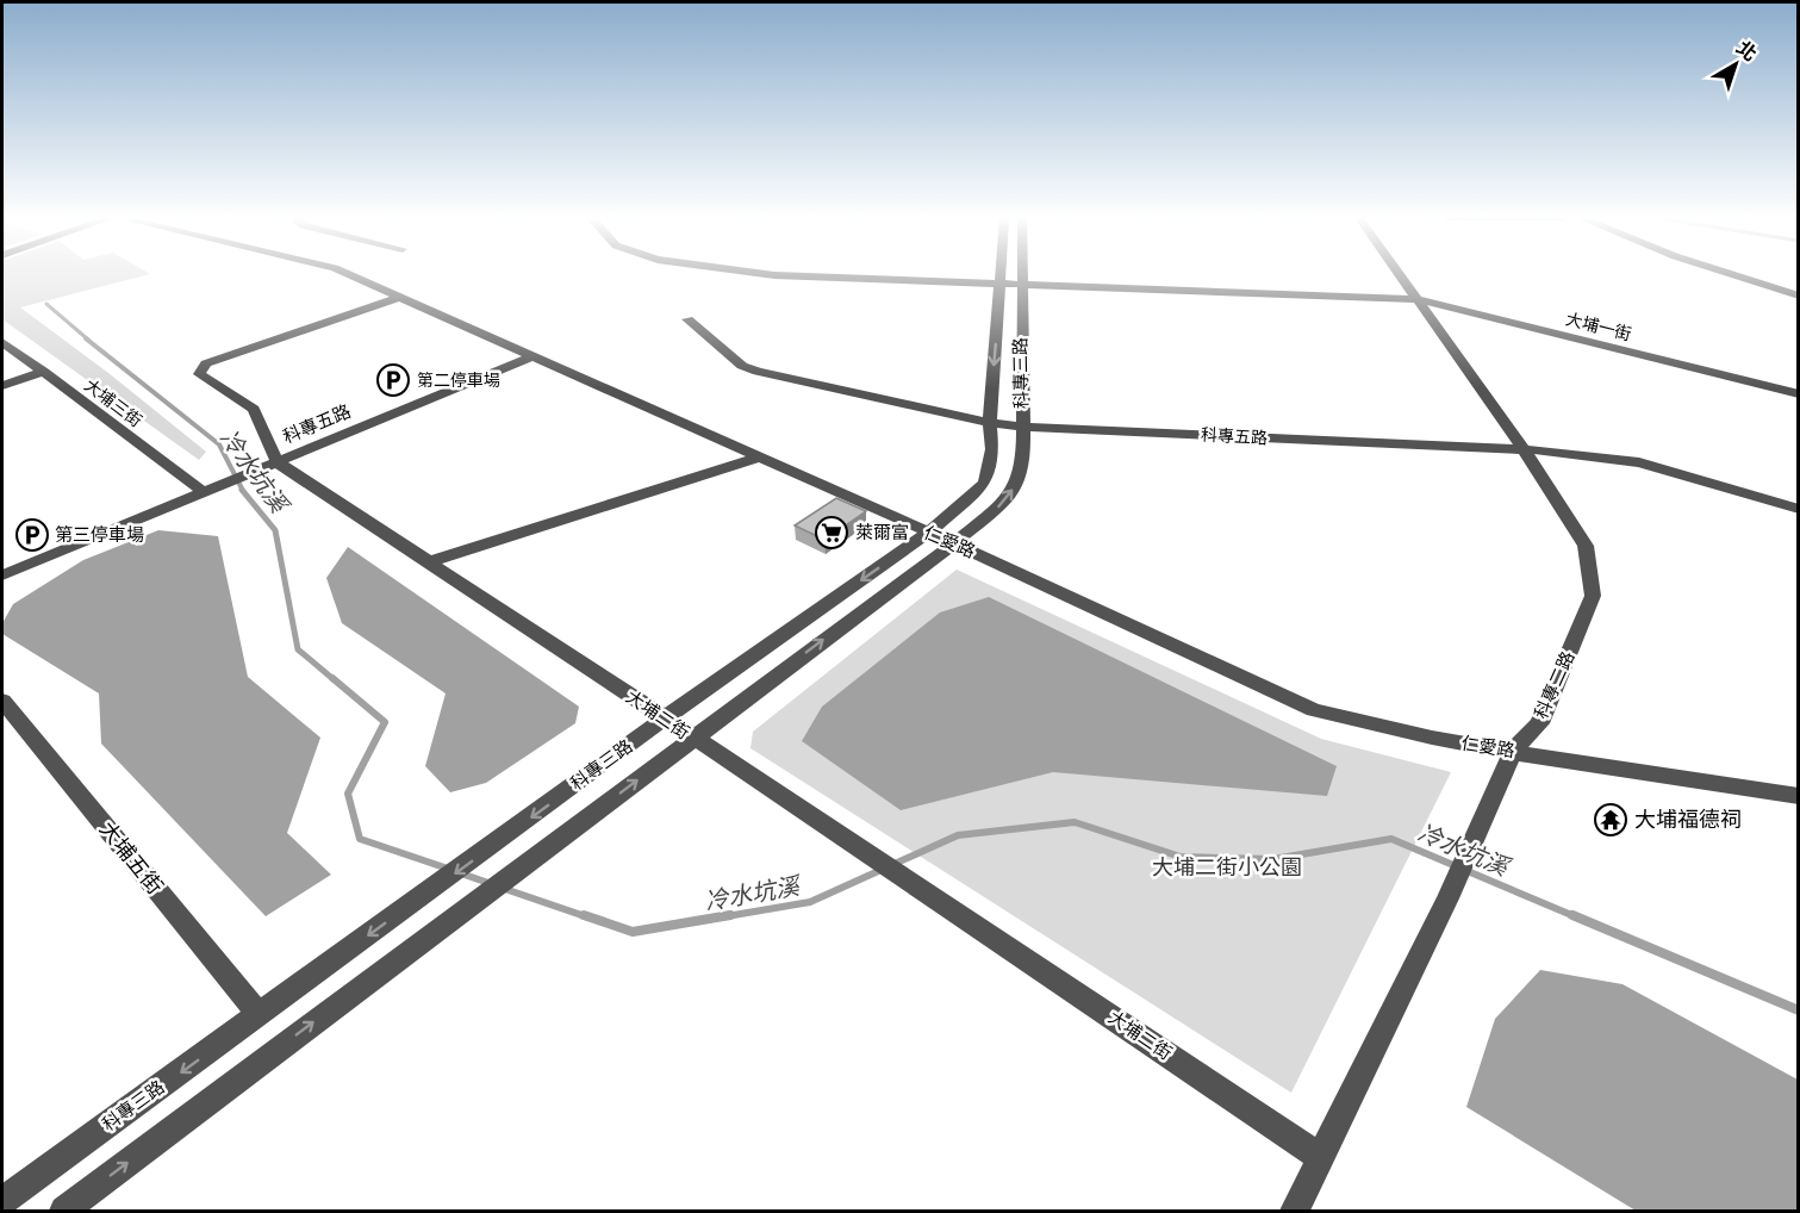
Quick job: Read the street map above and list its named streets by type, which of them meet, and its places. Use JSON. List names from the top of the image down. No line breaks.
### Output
{"streets":{"street":["大埔一街","科專三路","大埔三街","科專五路","仁愛路","科專二路","大埔二街","大埔五街"]},"crossings":[["大埔一街","科專三路"],["大埔一街","科專二路"],["科專三路","科專五路"],["科專三路","仁愛路"],["科專三路","大埔二街"],["科專三路","大埔五街"],["大埔三街","科專五路"],["科專五路","仁愛路"],["科專五路","科專二路"],["科專五路","大埔二街"],["仁愛路","科專二路"],["科專二路","大埔二街"]],"water":["冷水坑溪"],"parks":["大埔二街小公園"],"places":{"parking":["第二停車場","第三停車場"],"supermarket":["萊爾富"],"temple":["大埔福德祠"]},"north":"top right"}
